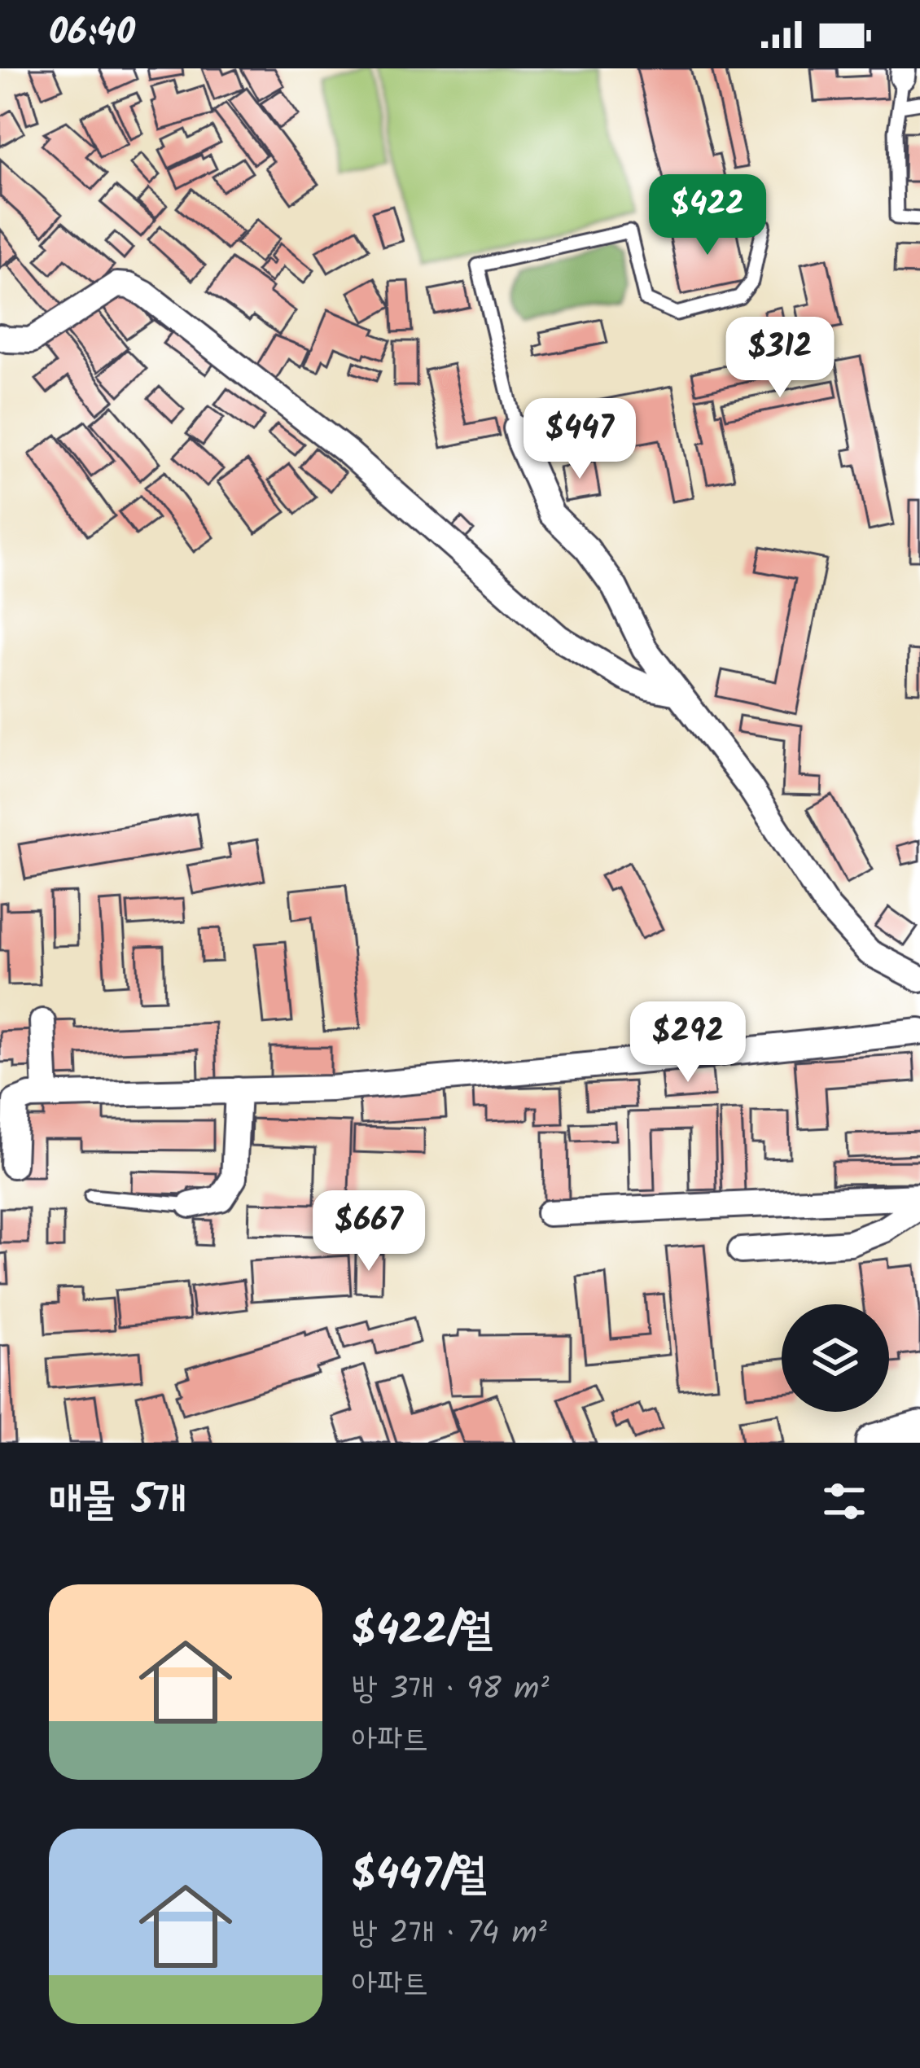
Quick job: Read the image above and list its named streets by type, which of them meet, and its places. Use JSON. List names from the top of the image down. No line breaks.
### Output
{"page":{"status":"06:40","price":["$422","$312","$447","$292","$667"],"heading":"매물 5개","list":[{"name":"$422/월","note":"방 3개 · 98 m² · 아파트"},{"name":"$447/월","note":"방 2개 · 74 m² · 아파트"}]}}
